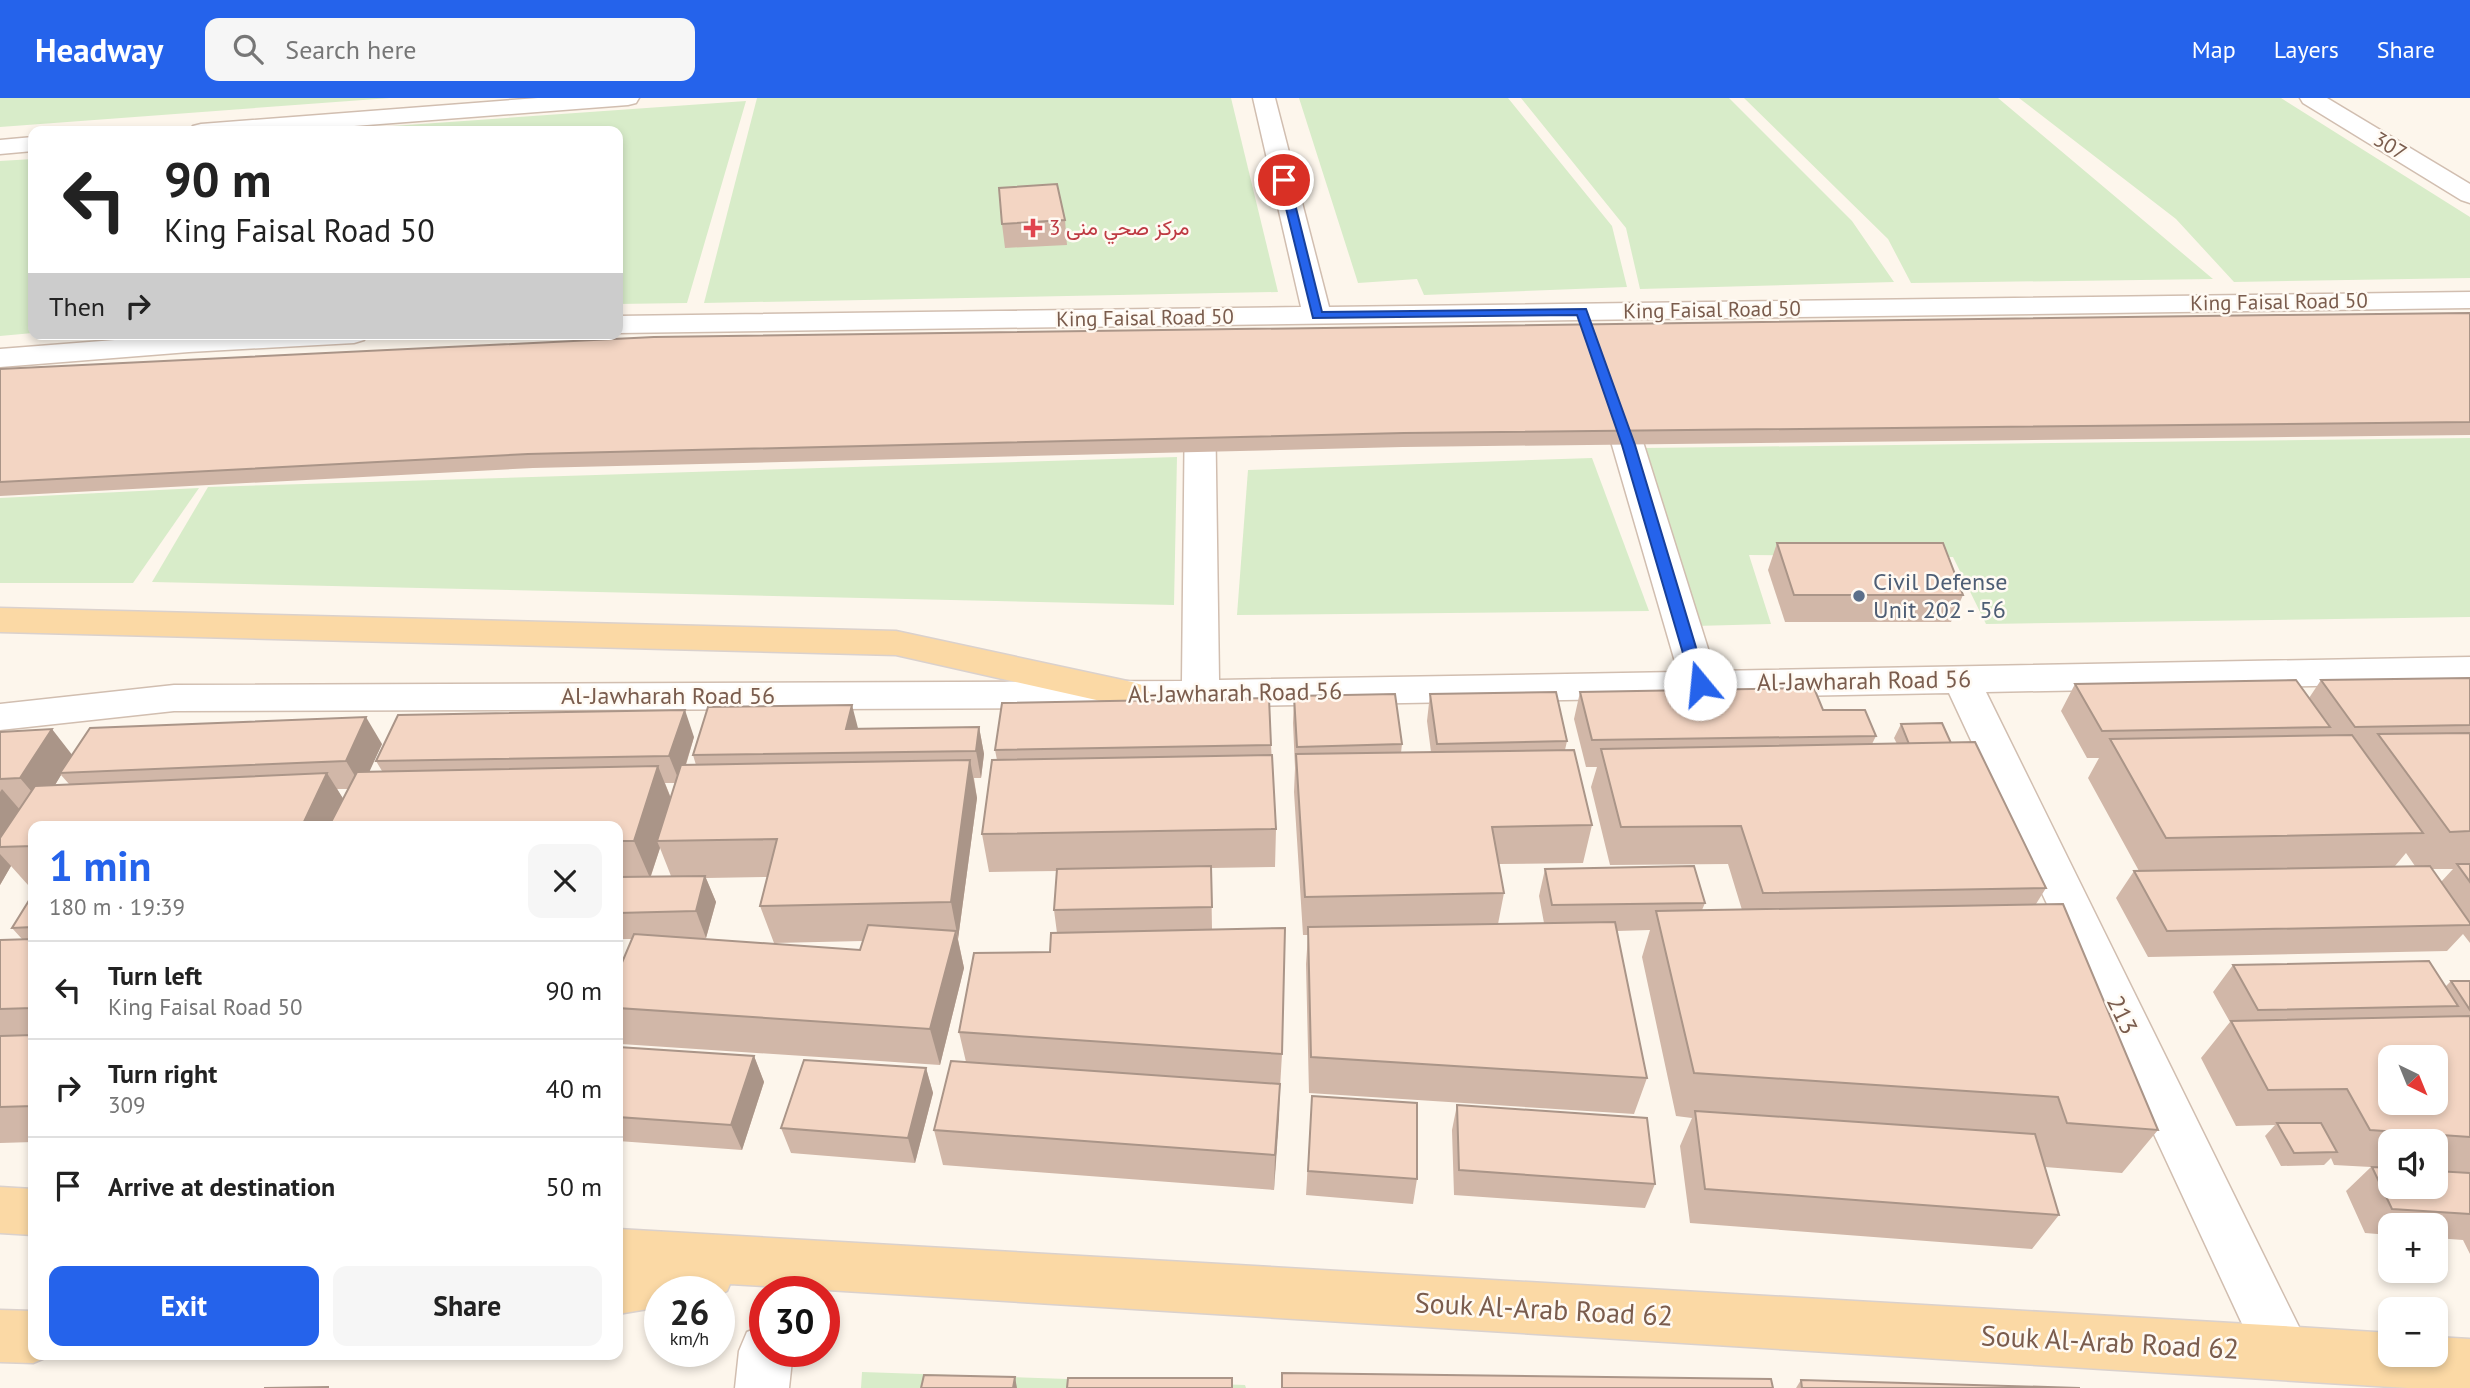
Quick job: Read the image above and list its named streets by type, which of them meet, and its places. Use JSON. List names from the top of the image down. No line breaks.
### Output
{"streets":{"main road":["Souk Al-Arab Road 62"],"street":["307","King Faisal Road 50","Al-Jawharah Road 56","213"]},"crossings":[["Al-Jawharah Road 56","213"],["213","Souk Al-Arab Road 62"]],"places":{"health":["مركز صحي منى 3"],"other":["Civil Defense Unit 202 - 56"]},"north":"bottom right","page":{"header":"Headway","search":"Search here","nav":["Map","Layers","Share"],"turn":["90 m","King Faisal Road 50"],"then":"Then","heading":["1 min","180 m · 19:39"],"list":[{"name":"Turn left","note":"King Faisal Road 50","value":"90 m"},{"name":"Turn right","note":"309","value":"40 m"},{"name":"Arrive at destination","value":"50 m"}],"map_buttons":["+","−"],"buttons":["Exit","Share"],"speed":"26 km/h","limit":"30"}}
